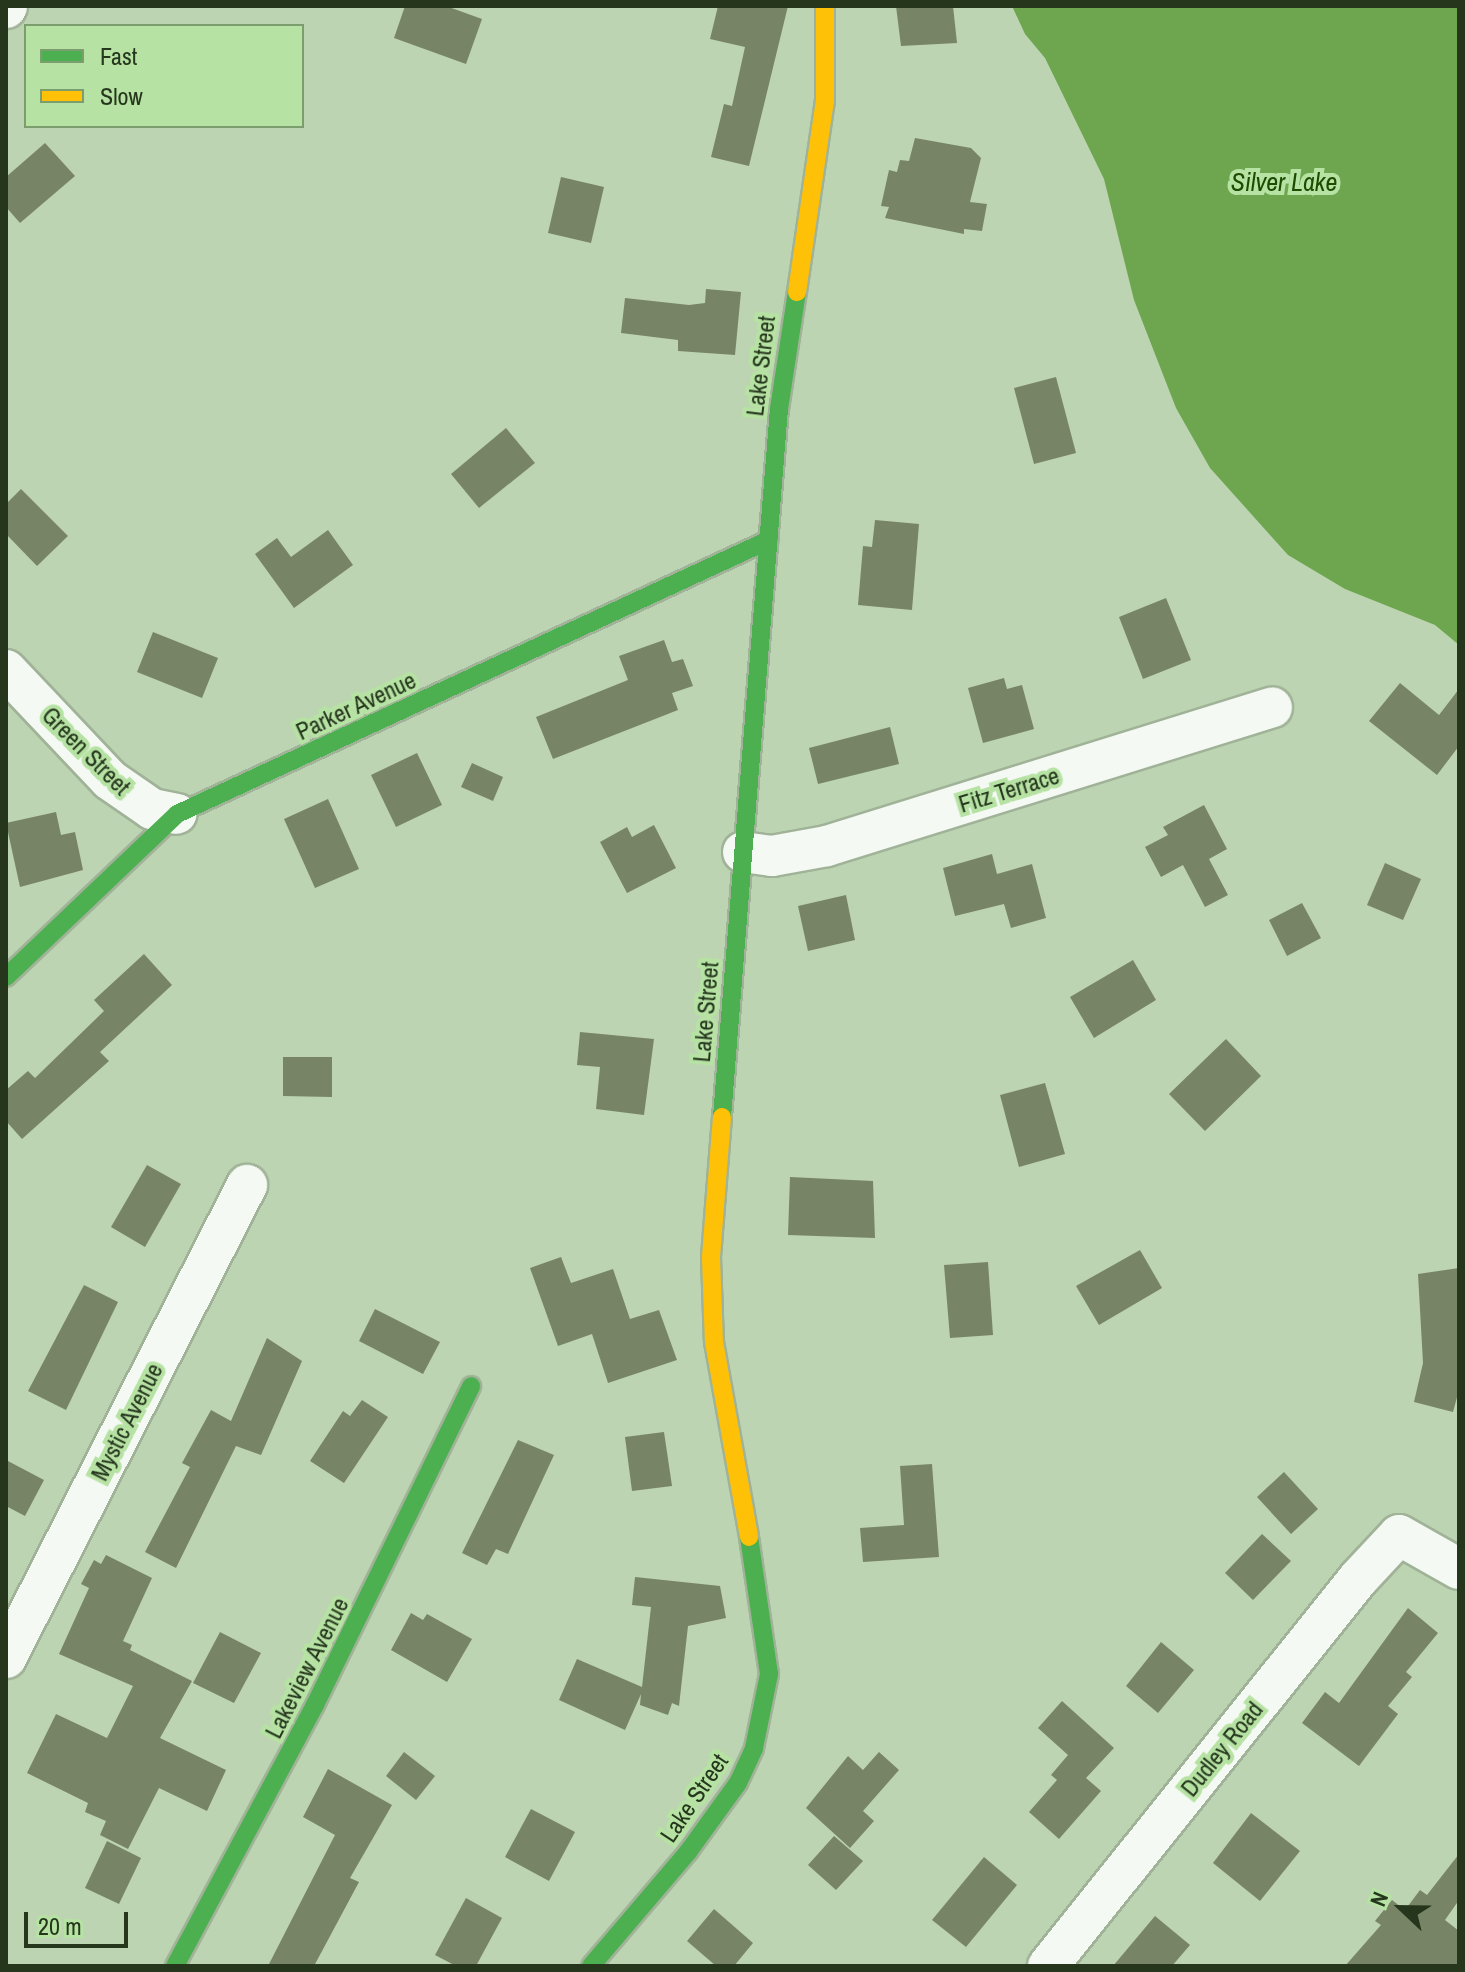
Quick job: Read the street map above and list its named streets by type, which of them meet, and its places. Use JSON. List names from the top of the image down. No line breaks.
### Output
{"streets":{"street":["Lake Street","Parker Avenue","Green Street","Fitz Terrace","Mystic Avenue","Lakeview Avenue","Dudley Road"]},"crossings":[["Lake Street","Parker Avenue"],["Lake Street","Fitz Terrace"],["Parker Avenue","Green Street"]],"water":["Silver Lake"],"legend":["Fast","Slow"],"scale_bar":"20 m","north":"left"}
